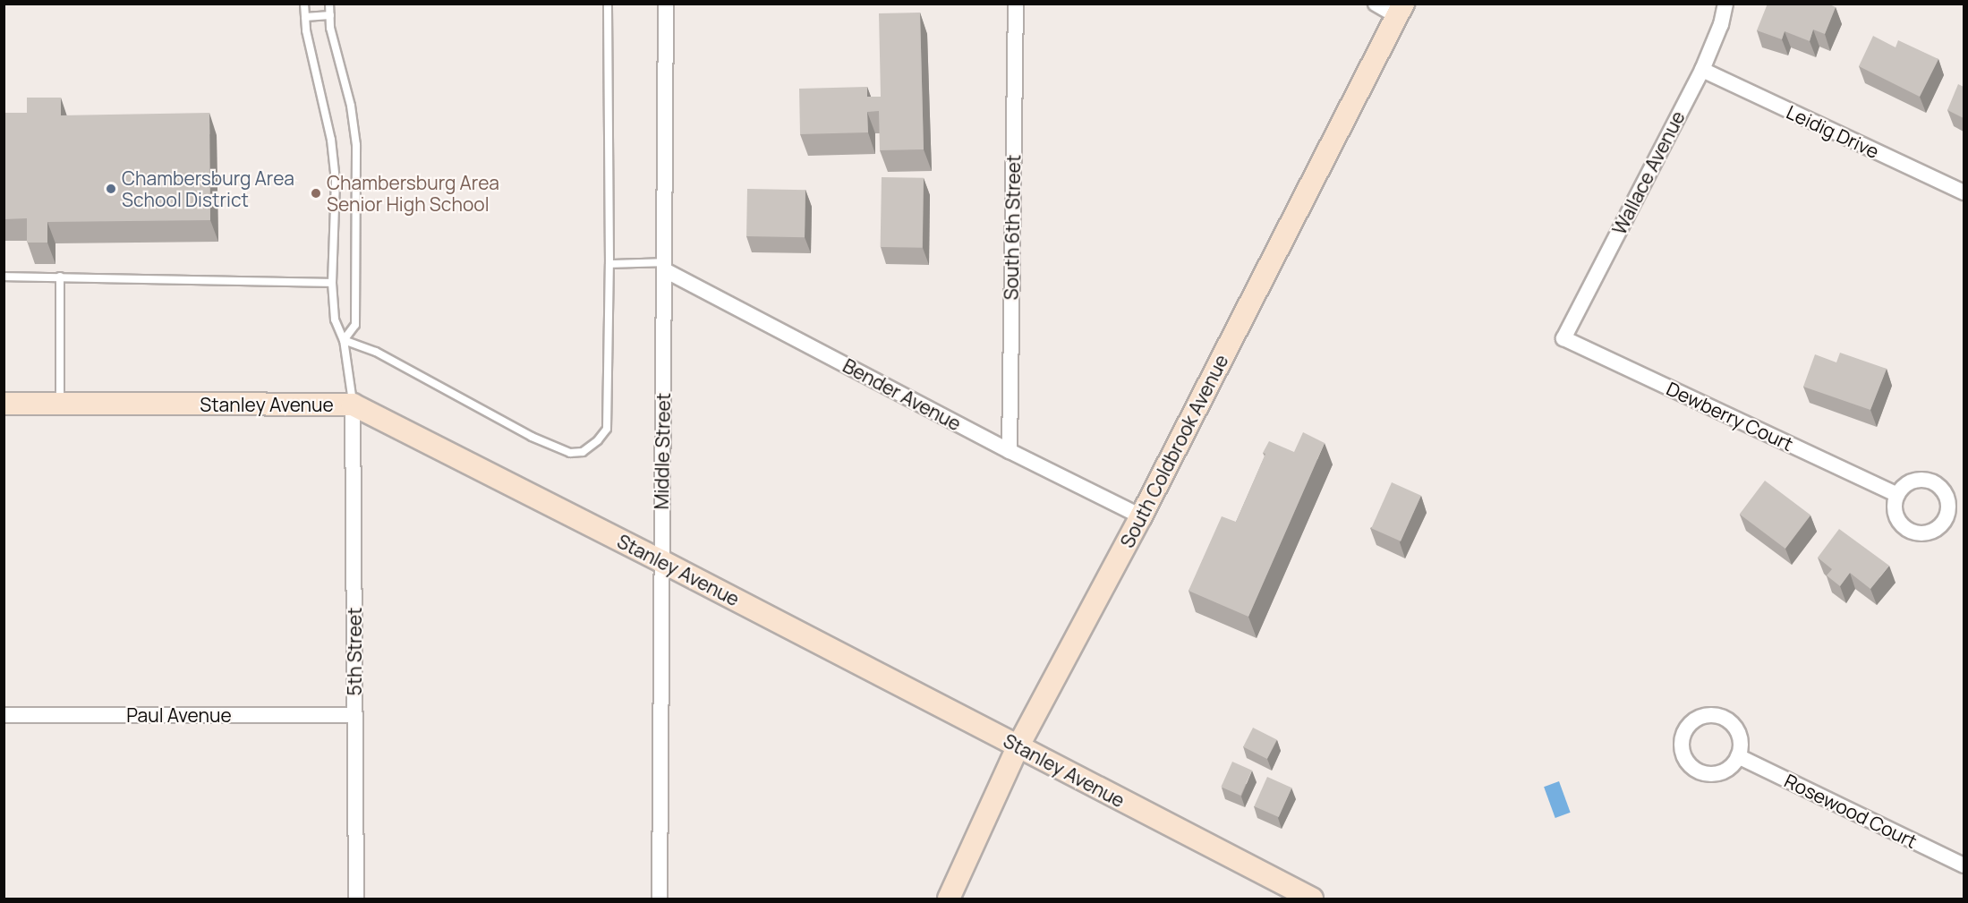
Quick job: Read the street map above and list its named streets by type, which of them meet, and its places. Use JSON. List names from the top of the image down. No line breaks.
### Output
{"streets":{"street":["Leidig Drive","Wallace Avenue","South 6th Street","Bender Avenue","Stanley Avenue","Dewberry Court","Middle Street","South Coldbrook Avenue","5th Street","Paul Avenue","Rosewood Court"]},"crossings":[["Leidig Drive","Wallace Avenue"],["Wallace Avenue","Dewberry Court"],["South 6th Street","Bender Avenue"],["Bender Avenue","Middle Street"],["Bender Avenue","South Coldbrook Avenue"],["Stanley Avenue","Middle Street"],["Stanley Avenue","South Coldbrook Avenue"],["Stanley Avenue","5th Street"],["5th Street","Paul Avenue"]],"places":["Chambersburg Area School District","Chambersburg Area Senior High School"]}
